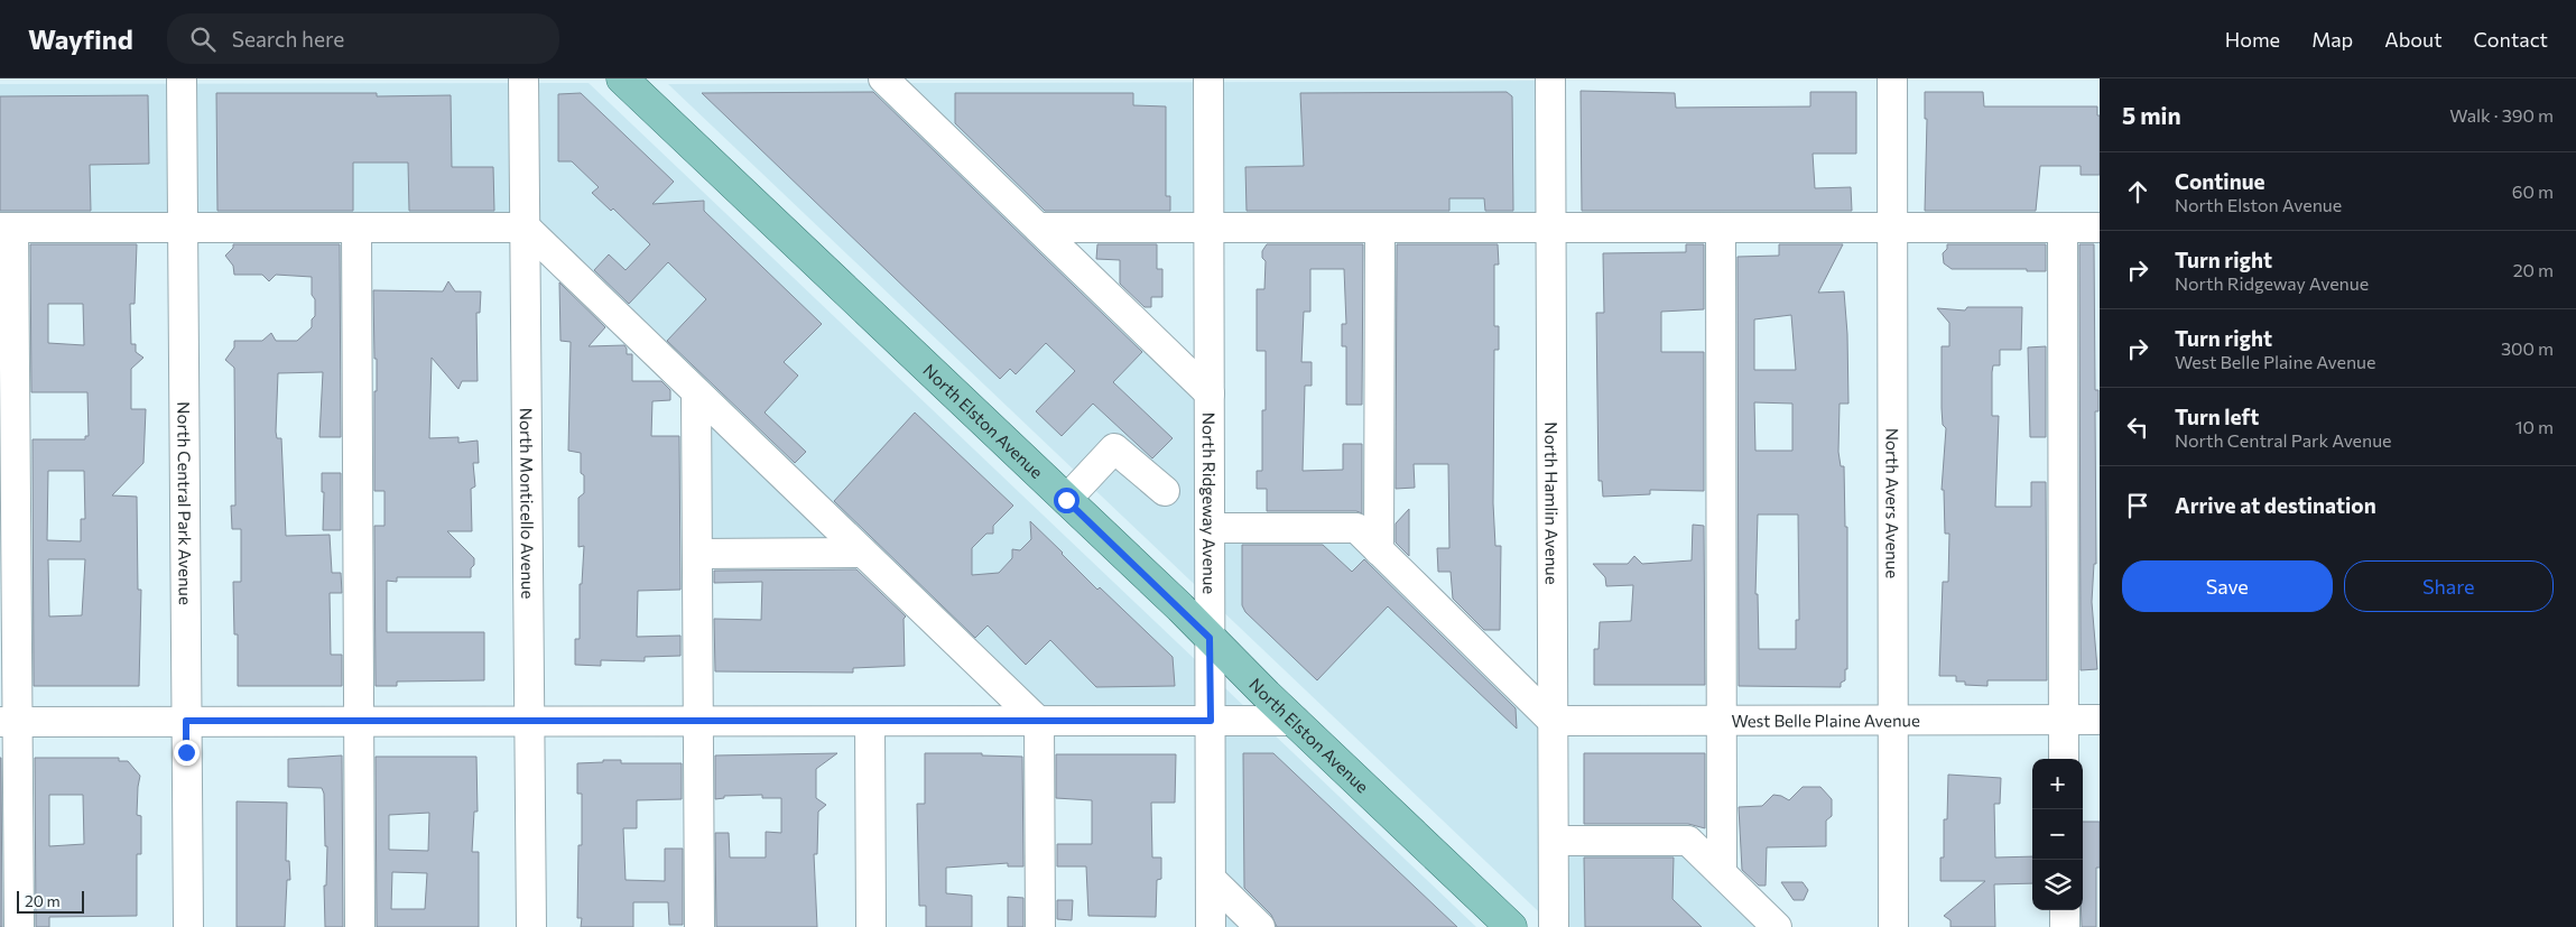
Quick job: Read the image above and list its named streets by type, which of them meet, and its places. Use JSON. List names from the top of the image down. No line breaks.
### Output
{"streets":{"main road":["North Elston Avenue"],"street":["North Monticello Avenue","North Avers Avenue","North Central Park Avenue","North Ridgeway Avenue","North Hamlin Avenue","West Belle Plaine Avenue"]},"crossings":[["North Elston Avenue","North Ridgeway Avenue"],["North Avers Avenue","West Belle Plaine Avenue"],["North Hamlin Avenue","West Belle Plaine Avenue"]],"scale_bar":"20 m","page":{"header":"Wayfind","search":"Search here","nav":["Home","Map","About","Contact"],"heading":["5 min","Walk · 390 m"],"list":[["Continue","North Elston Avenue","60 m"],["Turn right","North Ridgeway Avenue","20 m"],["Turn right","West Belle Plaine Avenue","300 m"],["Turn left","North Central Park Avenue","10 m"],"Arrive at destination"],"buttons":["Save","Share"],"map_buttons":["+","−"],"scale":"20 m"}}
